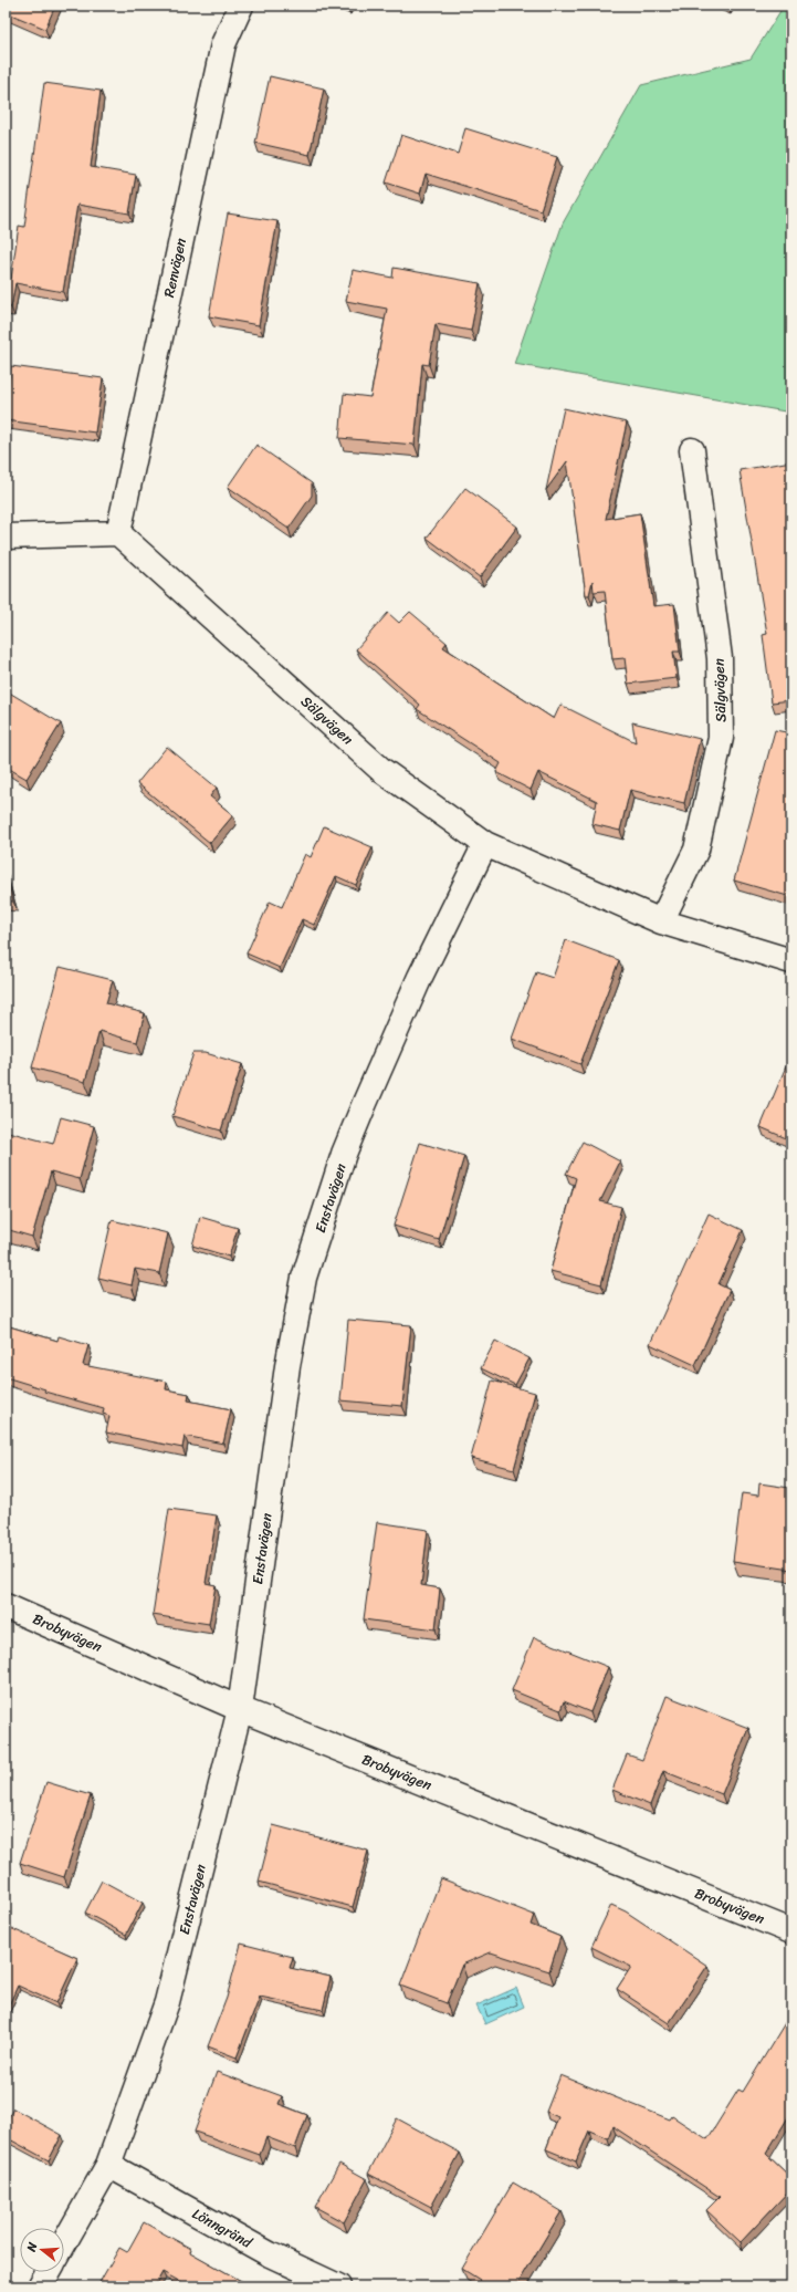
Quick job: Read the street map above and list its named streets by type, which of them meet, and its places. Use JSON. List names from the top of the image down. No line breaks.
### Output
{"streets":{"street":["Renvägen","Sälgvägen","Enstavägen","Brobyvägen","Lönngränd"]},"crossings":[["Renvägen","Sälgvägen"],["Sälgvägen","Enstavägen"],["Enstavägen","Brobyvägen"],["Enstavägen","Lönngränd"]],"north":"left"}
